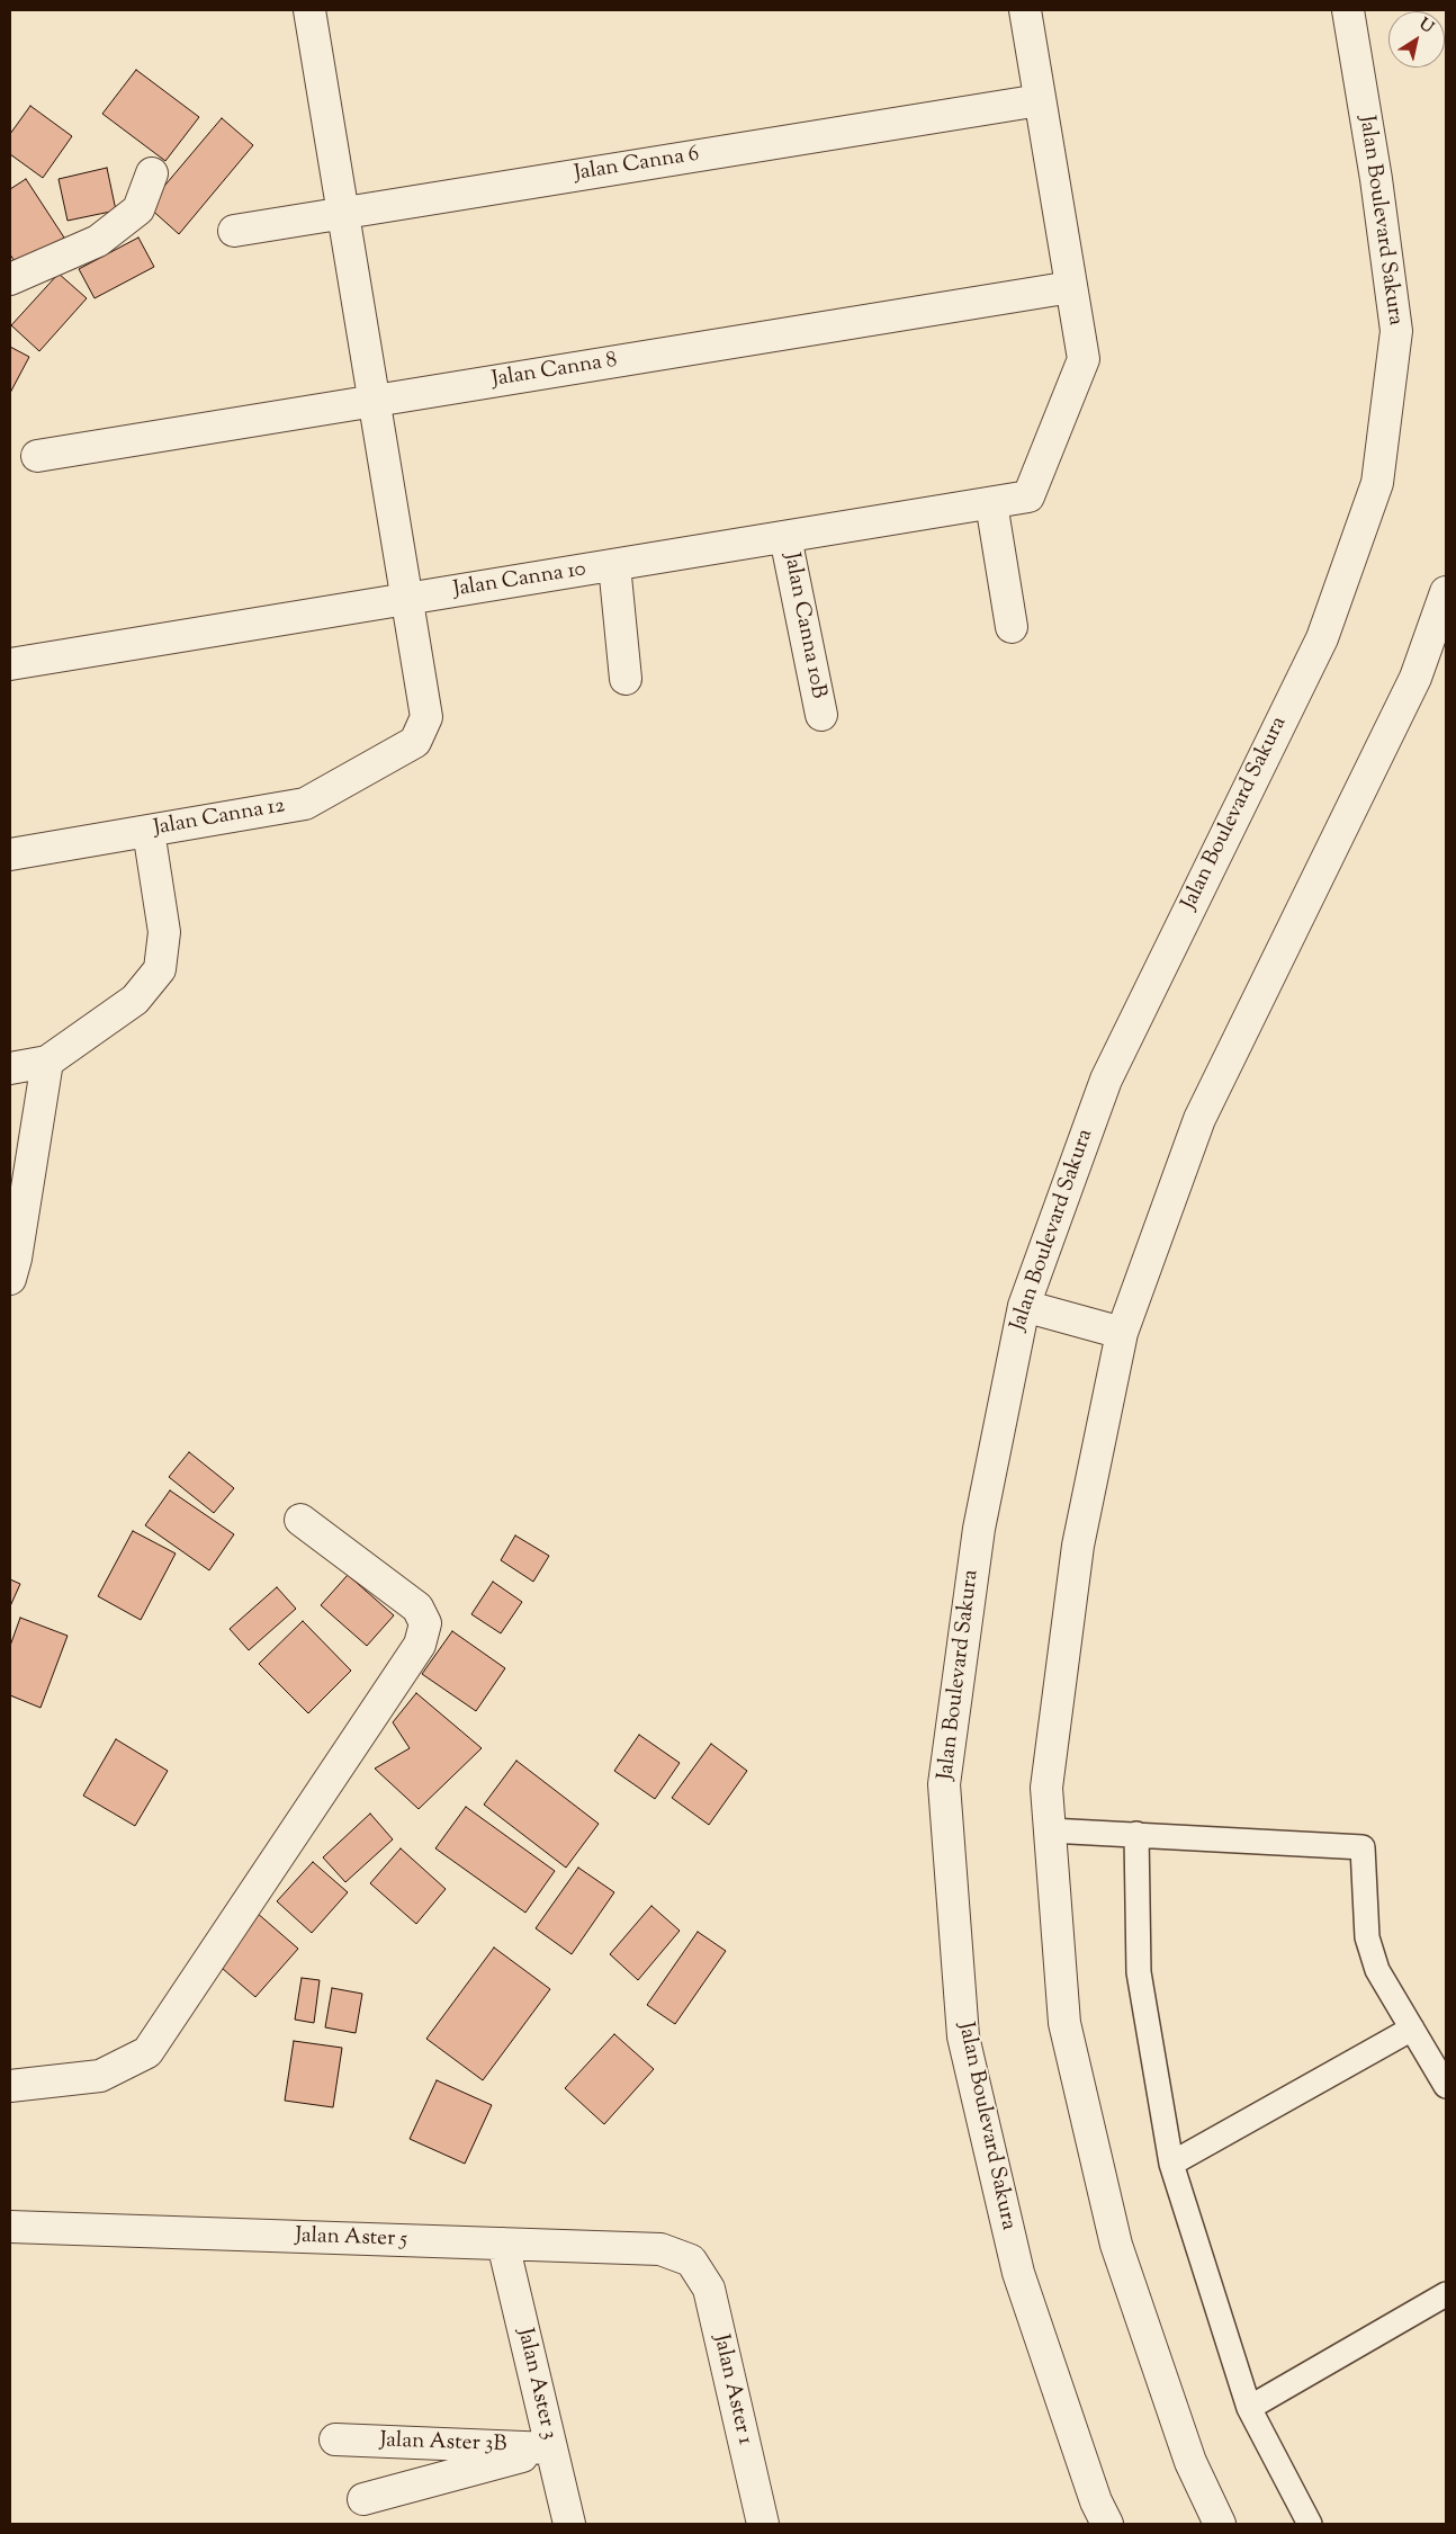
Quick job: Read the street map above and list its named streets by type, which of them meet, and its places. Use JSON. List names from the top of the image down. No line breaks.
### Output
{"streets":{"street":["Jalan Canna 6","Jalan Boulevard Sakura","Jalan Canna 8","Jalan Canna 10","Jalan Canna 10B","Jalan Canna 12","Jalan Aster 5","Jalan Aster 3","Jalan Aster 1","Jalan Aster 3B"]},"crossings":[["Jalan Canna 8","Jalan Canna 10"],["Jalan Canna 10","Jalan Canna 10B"],["Jalan Canna 10","Jalan Canna 12"],["Jalan Aster 5","Jalan Aster 3"],["Jalan Aster 5","Jalan Aster 1"],["Jalan Aster 3","Jalan Aster 3B"]],"north":"top right"}
